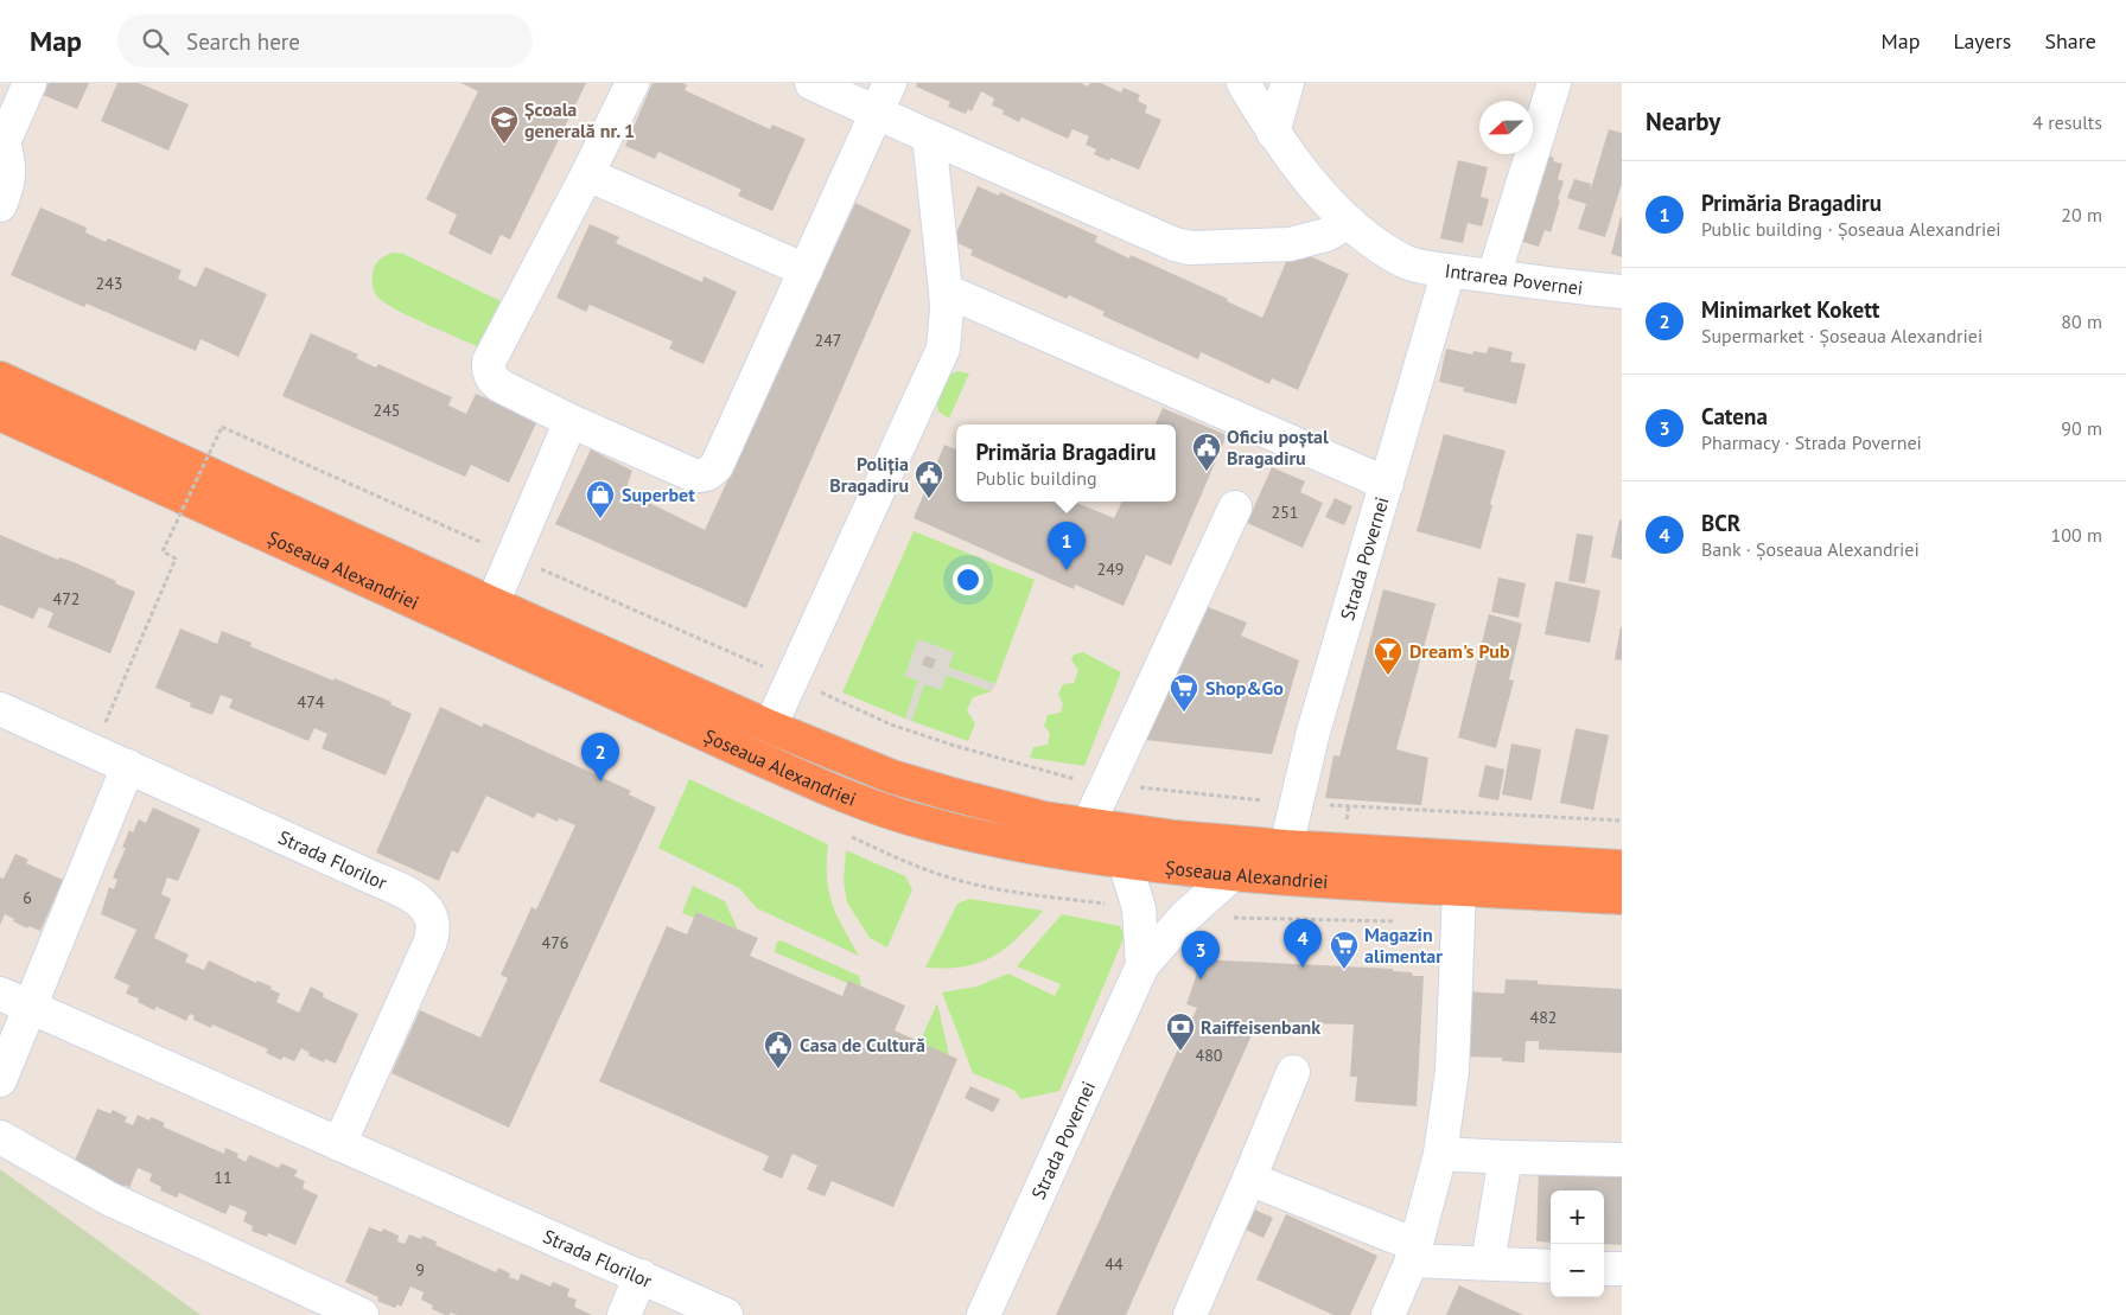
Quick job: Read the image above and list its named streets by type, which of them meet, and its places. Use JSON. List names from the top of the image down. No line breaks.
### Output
{"streets":{"highway":["Șoseaua Alexandriei"],"street":["Intrarea Povernei","Strada Povernei","Strada Florilor"]},"crossings":[["Intrarea Povernei","Strada Povernei"],["Strada Povernei","Șoseaua Alexandriei"]],"places":{"school or university":["Școala generală nr. 1"],"public building":["Oficiu poștal Bragadiru","Poliția Bragadiru","Casa de Cultură"],"shop":["Superbet"],"bar":["Dream's Pub"],"supermarket":["Shop&Go","Magazin alimentar"],"bank":["Raiffeisenbank"]},"house_numbers":["243","247","245","251","249","472","474","6","476","482","480","11","44","9"],"north":"left","page":{"header":"Map","search":"Search here","nav":["Map","Layers","Share"],"heading":["Nearby","4 results"],"list":[{"mark":"1","name":"Primăria Bragadiru","note":"Public building · Șoseaua Alexandriei","value":"20 m"},{"mark":"2","name":"Minimarket Kokett","note":"Supermarket · Șoseaua Alexandriei","value":"80 m"},{"mark":"3","name":"Catena","note":"Pharmacy · Strada Povernei","value":"90 m"},{"mark":"4","name":"BCR","note":"Bank · Șoseaua Alexandriei","value":"100 m"}],"popup":["Primăria Bragadiru","Public building"],"pins":["1","2","4","3"],"map_buttons":["+","−"]}}
